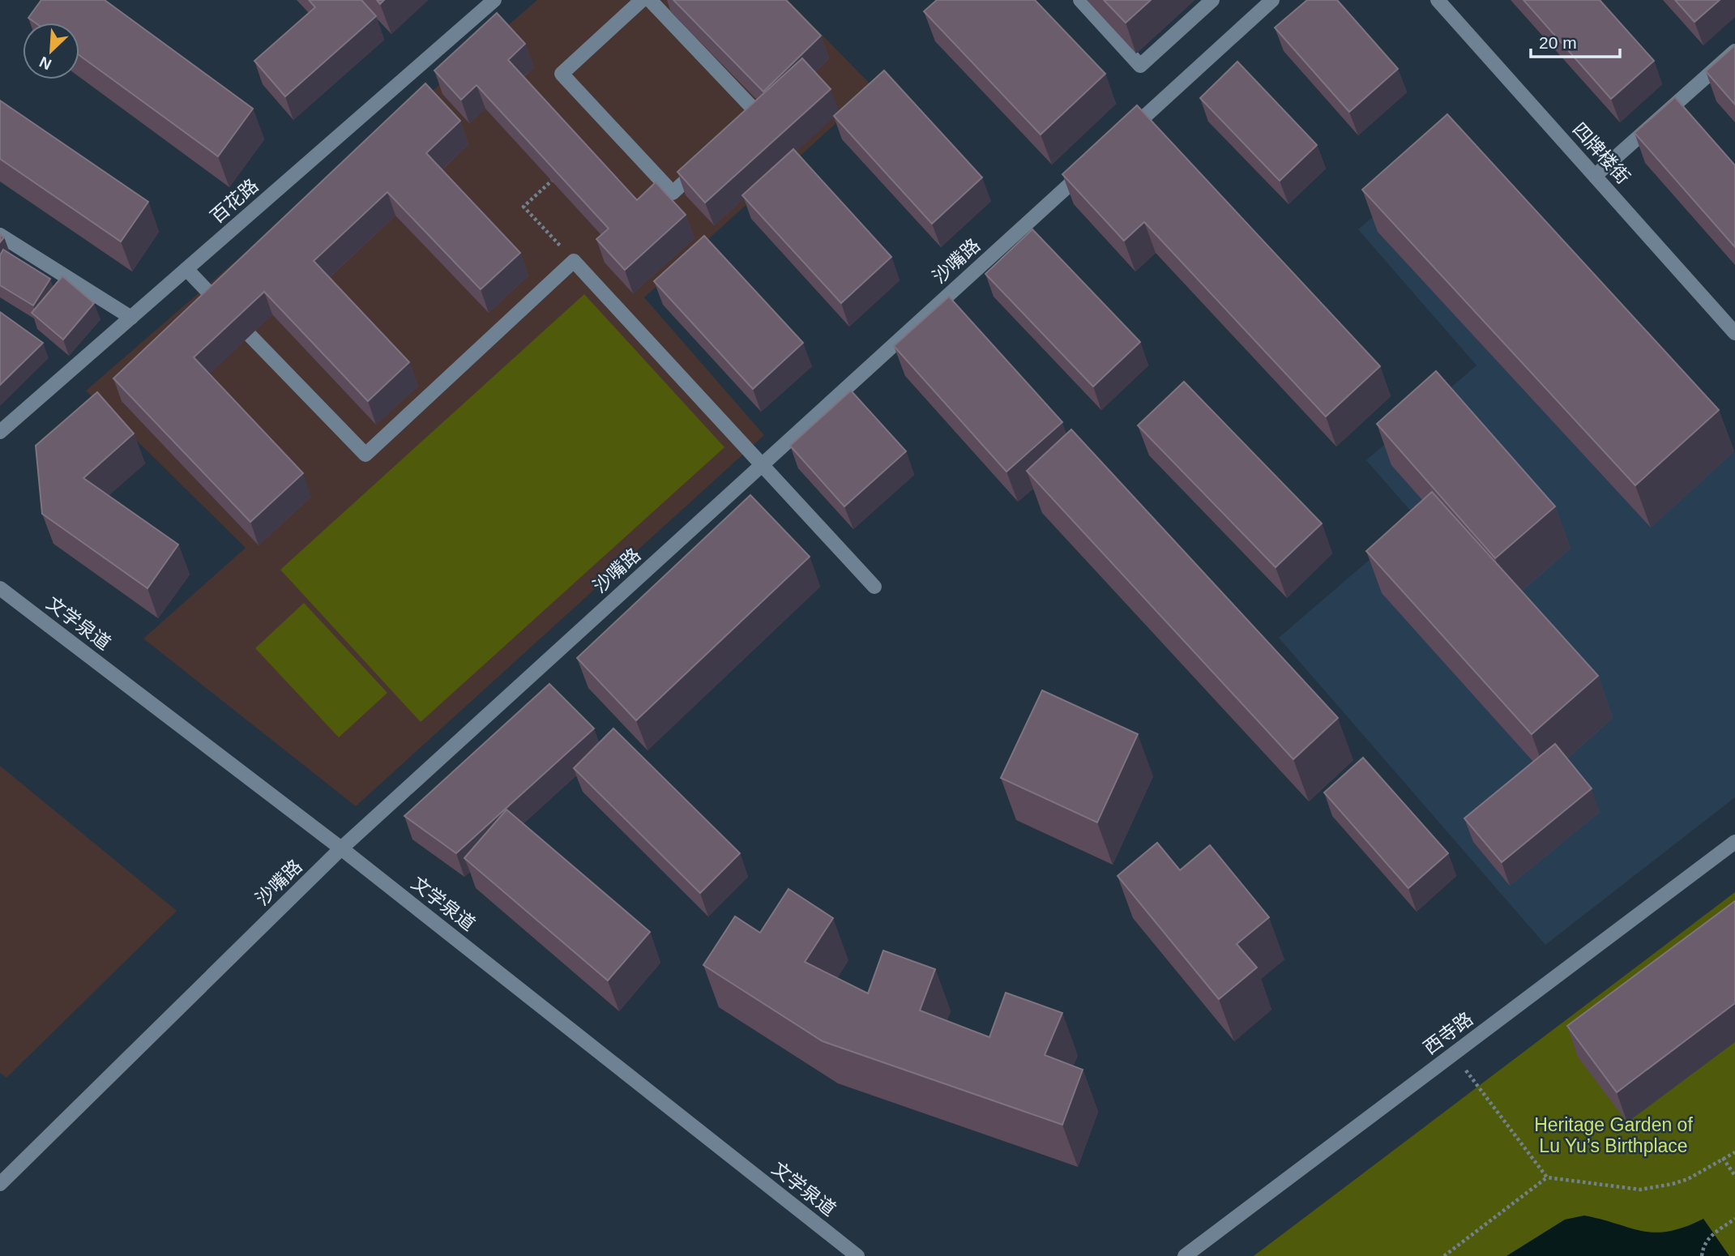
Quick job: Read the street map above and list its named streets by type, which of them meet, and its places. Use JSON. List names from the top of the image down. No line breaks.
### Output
{"streets":{"street":["四牌楼街","百花路","沙嘴路","文学泉道","西寺路"]},"crossings":[["沙嘴路","文学泉道"]],"parks":["Heritage Garden of Lu Yu’s Birthplace"],"scale_bar":"20 m","north":"bottom left"}
